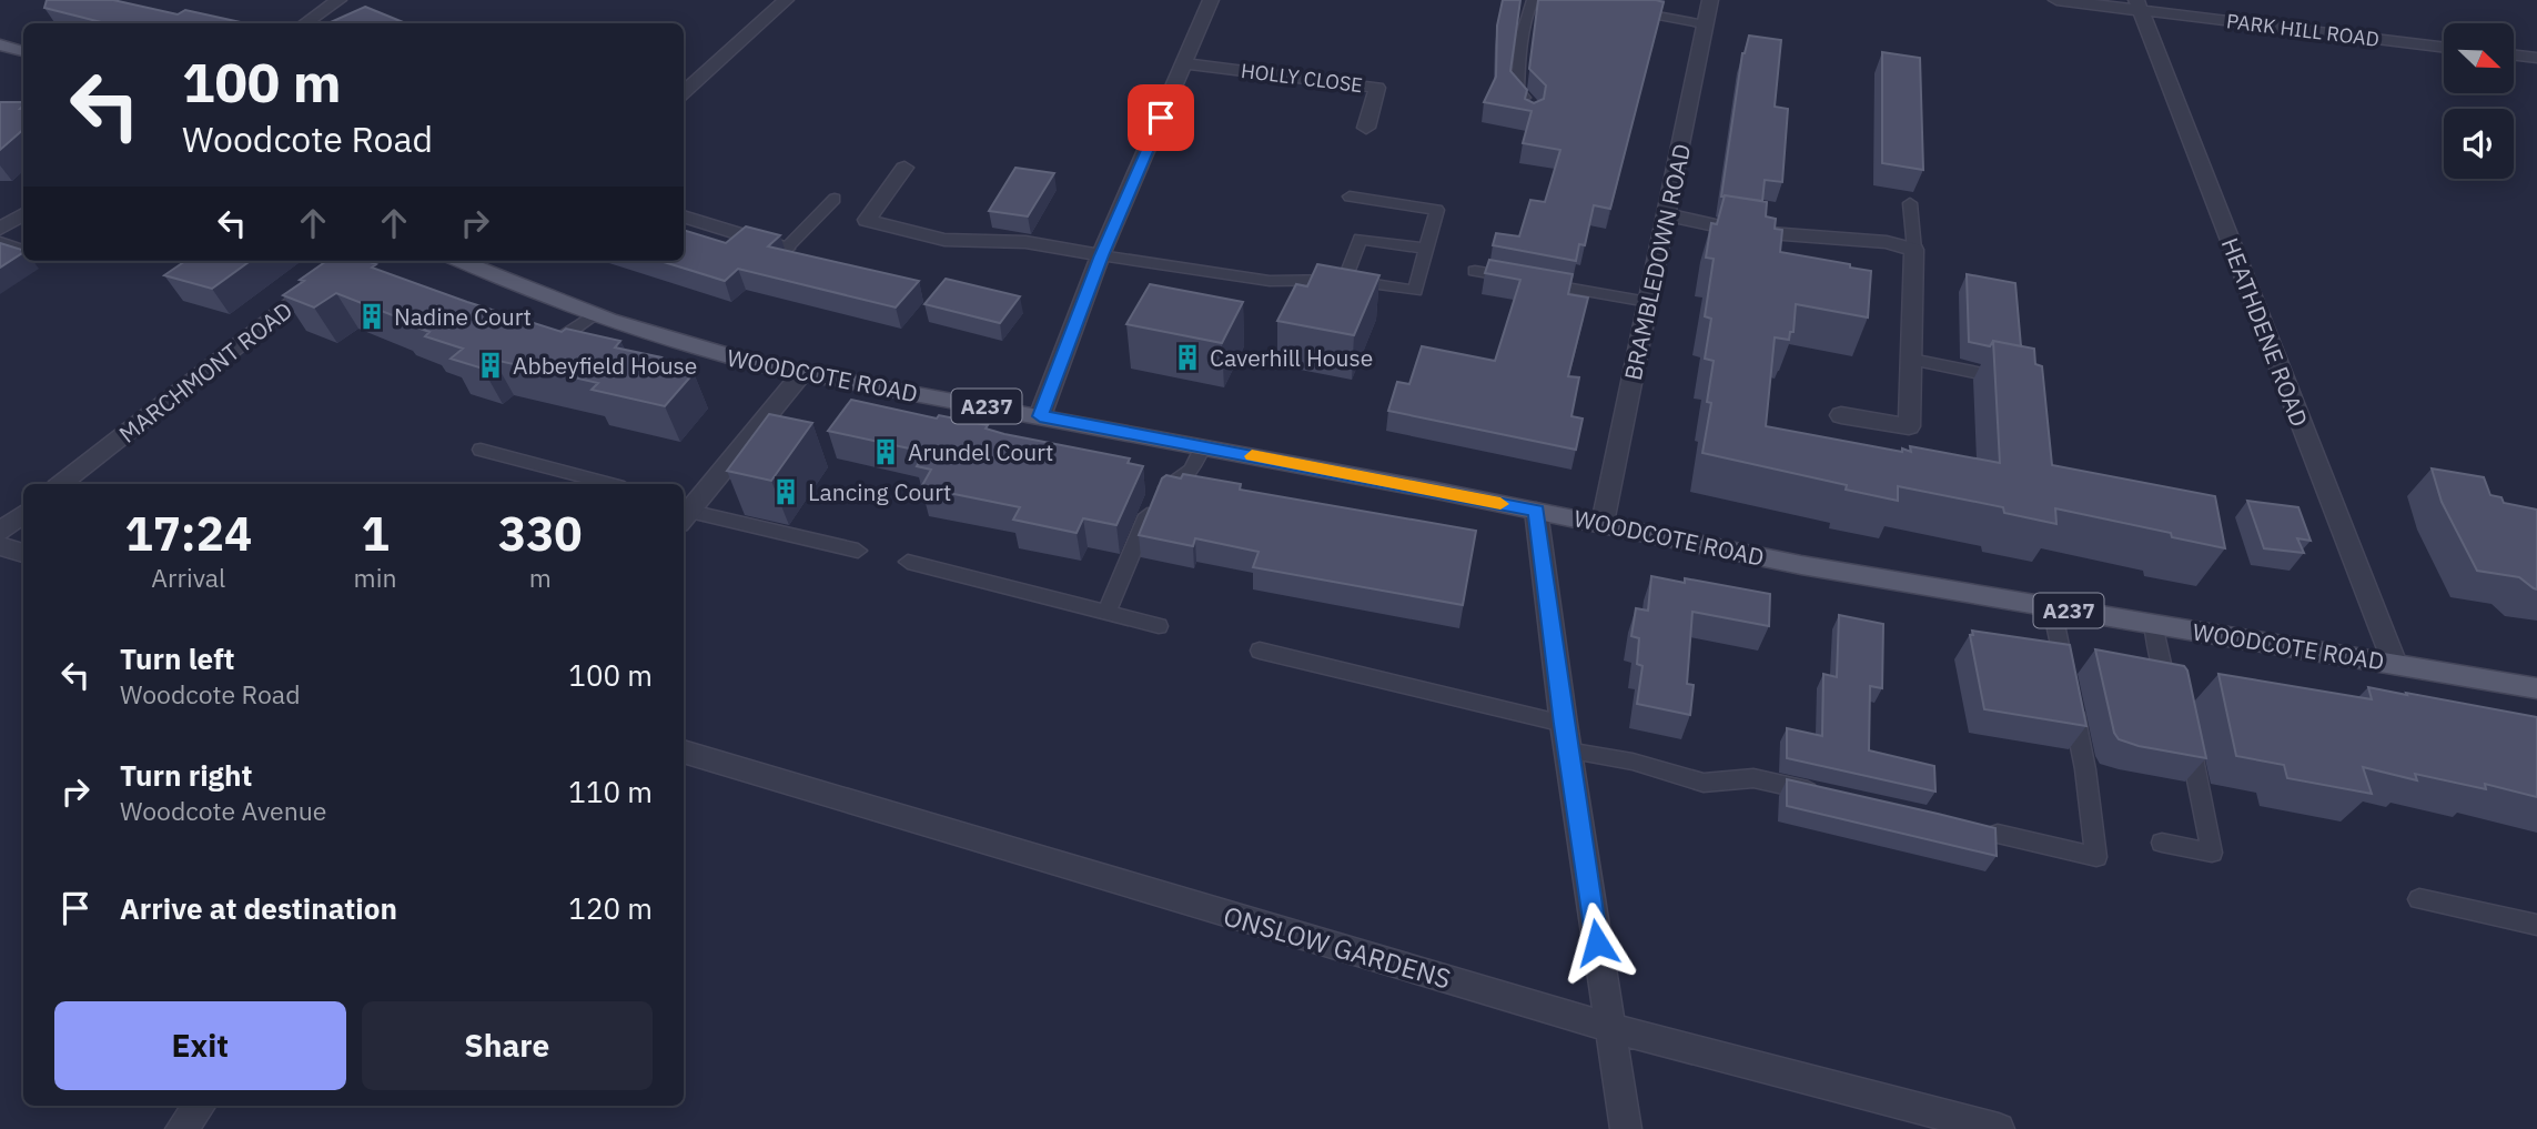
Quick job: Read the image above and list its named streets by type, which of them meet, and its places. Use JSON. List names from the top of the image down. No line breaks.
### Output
{"streets":{"main road":["WOODCOTE ROAD","A237"],"street":["PARK HILL ROAD","HOLLY CLOSE","BRAMBLEDOWN ROAD","HEATHDENE ROAD","MARCHMONT ROAD","ONSLOW GARDENS"]},"crossings":[["PARK HILL ROAD","HEATHDENE ROAD"],["BRAMBLEDOWN ROAD","WOODCOTE ROAD"],["HEATHDENE ROAD","WOODCOTE ROAD"]],"places":{"building":["Nadine Court","Caverhill House","Abbeyfield House","Arundel Court","Lancing Court"]},"north":"bottom right","page":{"turn":["100 m","Woodcote Road"],"eta":["17:24","Arrival","1","min","330","m"],"list":[{"name":"Turn left","note":"Woodcote Road","value":"100 m"},{"name":"Turn right","note":"Woodcote Avenue","value":"110 m"},{"name":"Arrive at destination","value":"120 m"}],"buttons":["Exit","Share"]}}
